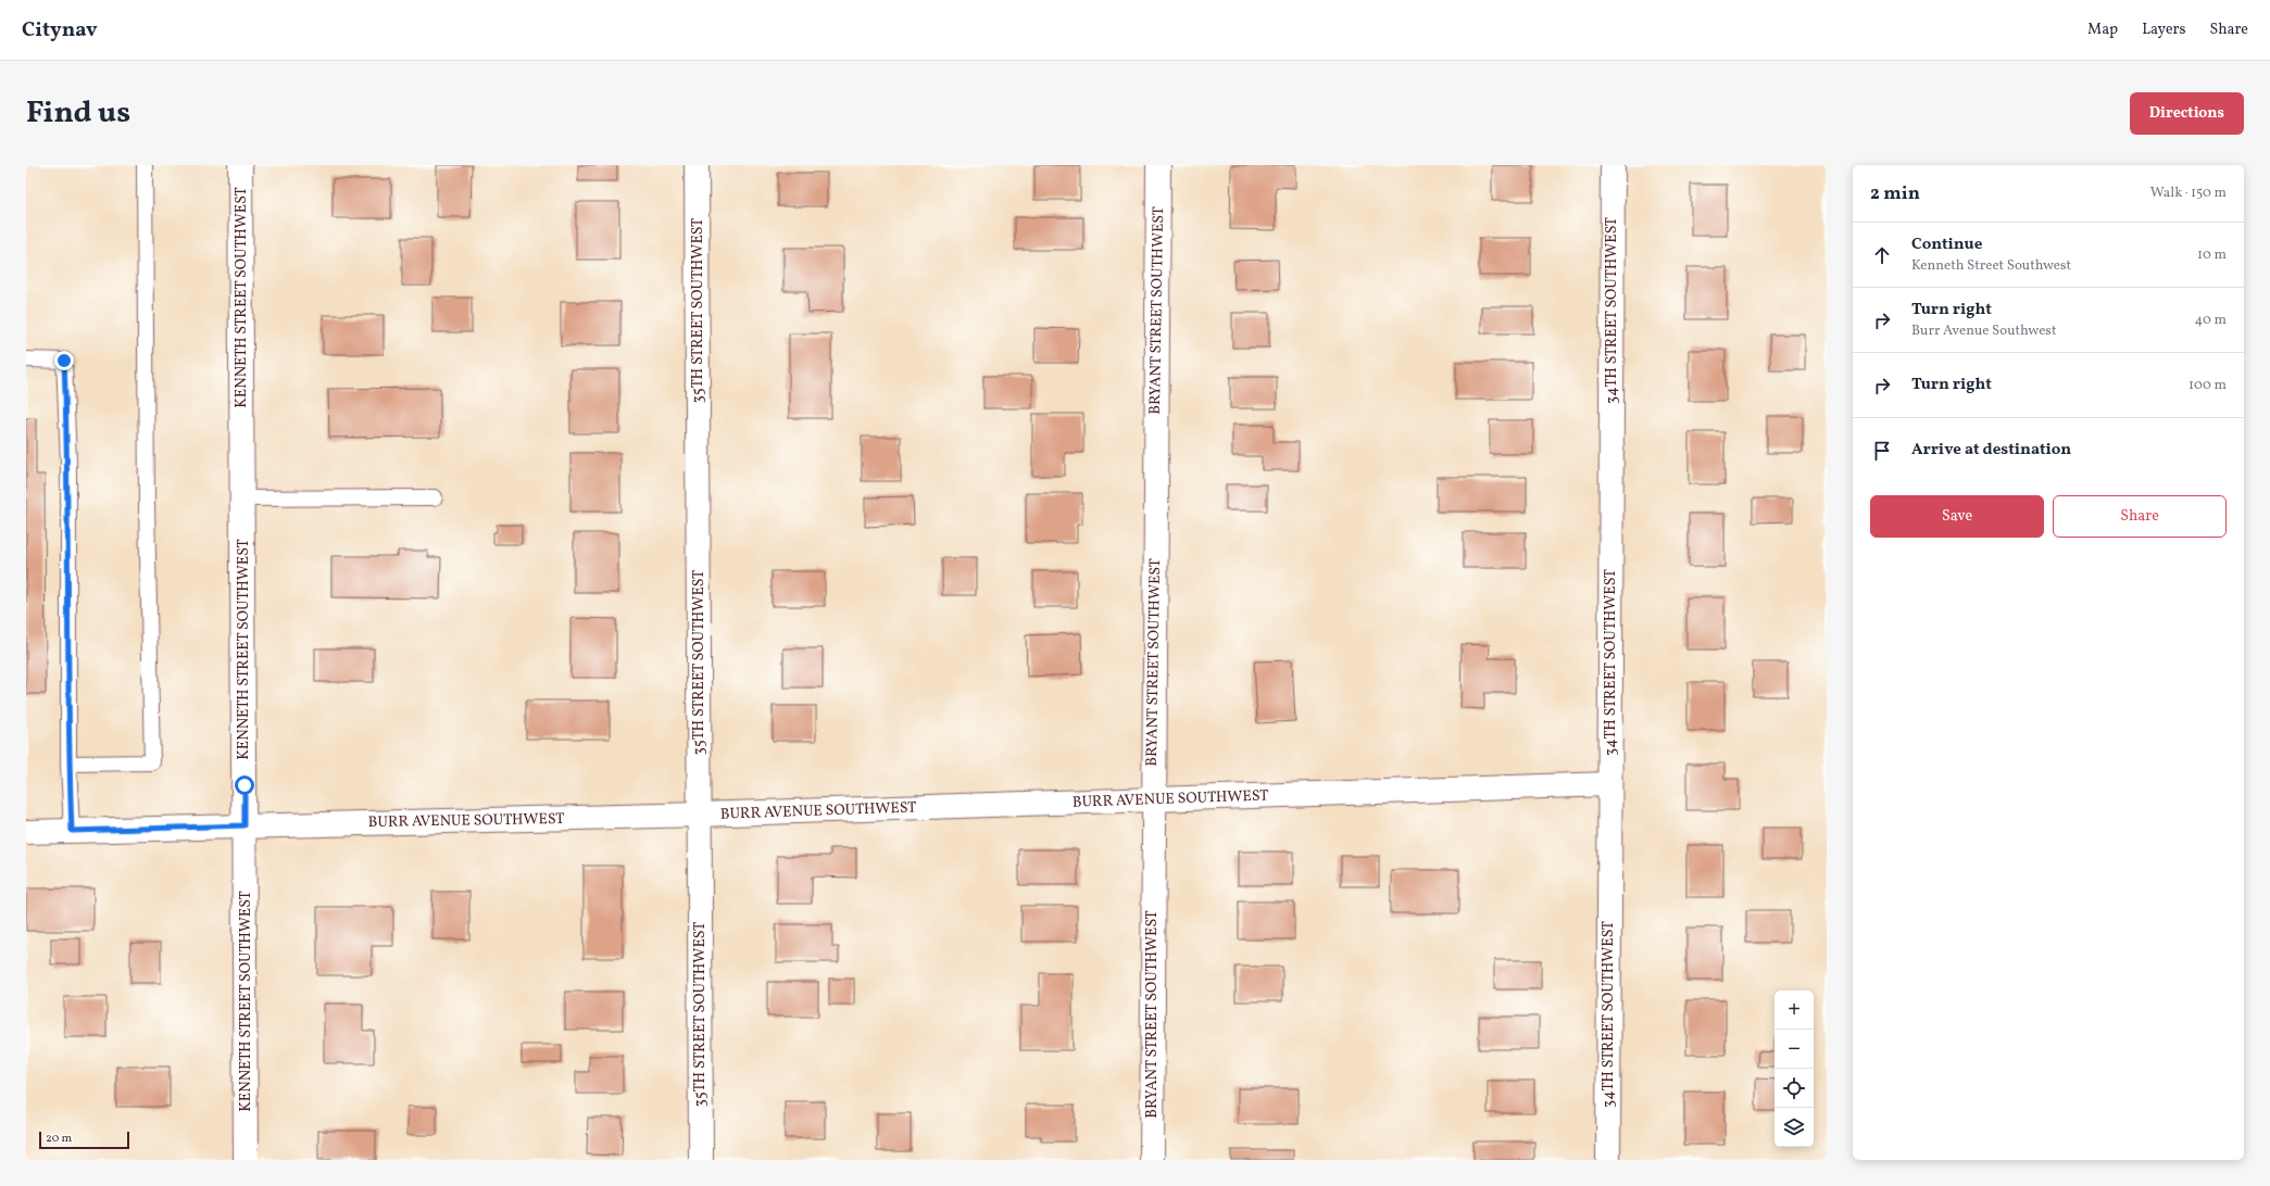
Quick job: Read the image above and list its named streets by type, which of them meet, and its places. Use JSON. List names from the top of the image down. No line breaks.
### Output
{"streets":{"street":["KENNETH STREET SOUTHWEST","35TH STREET SOUTHWEST","BRYANT STREET SOUTHWEST","34TH STREET SOUTHWEST","BURR AVENUE SOUTHWEST"]},"crossings":[["KENNETH STREET SOUTHWEST","BURR AVENUE SOUTHWEST"],["35TH STREET SOUTHWEST","BURR AVENUE SOUTHWEST"],["BRYANT STREET SOUTHWEST","BURR AVENUE SOUTHWEST"],["34TH STREET SOUTHWEST","BURR AVENUE SOUTHWEST"]],"scale_bar":"20 m","page":{"header":"Citynav","nav":["Map","Layers","Share"],"title":"Find us","buttons":["Directions",["Save","Share"]],"heading":["2 min","Walk · 150 m"],"list":[["Continue","Kenneth Street Southwest","10 m"],["Turn right","Burr Avenue Southwest","40 m"],["Turn right","100 m"],"Arrive at destination"],"map_buttons":["+","−"],"scale":"20 m"}}
